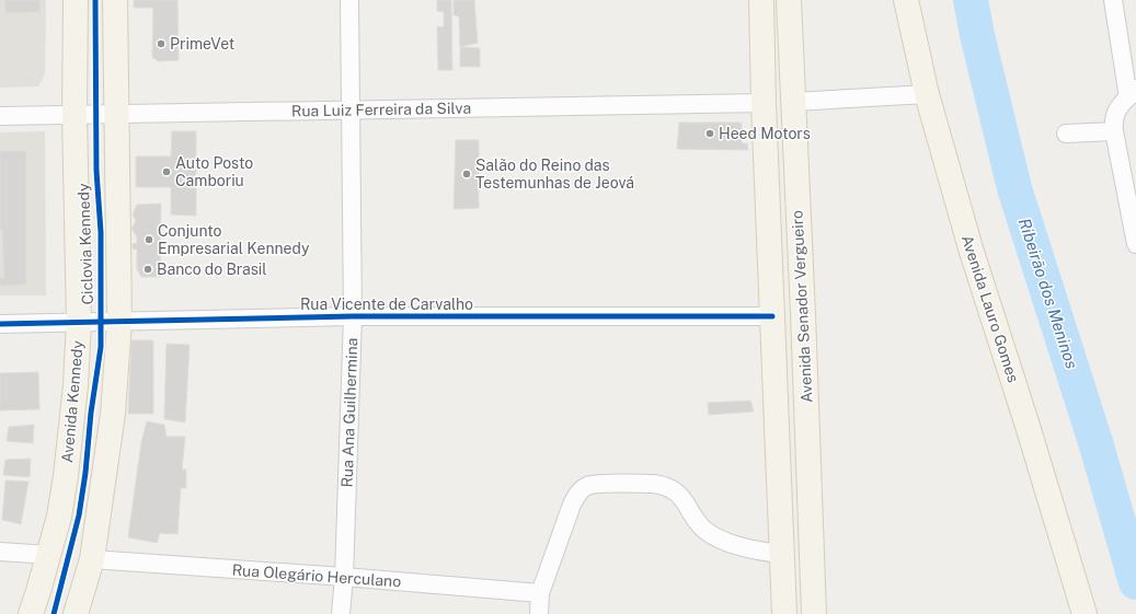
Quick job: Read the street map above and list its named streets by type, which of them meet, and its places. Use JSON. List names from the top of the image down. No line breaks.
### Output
{"streets":{"main road":["Avenida Senador Vergueiro","Avenida Lauro Gomes","Avenida Kennedy"],"street":["Rua Luiz Ferreira da Silva","Rua Vicente de Carvalho","Rua Ana Guilhermina","Rua Olegário Herculano"],"cycle path":["Ciclovia Kennedy"]},"crossings":[["Rua Luiz Ferreira da Silva","Avenida Senador Vergueiro"],["Rua Luiz Ferreira da Silva","Avenida Kennedy"],["Rua Luiz Ferreira da Silva","Rua Ana Guilhermina"],["Rua Vicente de Carvalho","Avenida Senador Vergueiro"],["Rua Vicente de Carvalho","Avenida Kennedy"],["Rua Vicente de Carvalho","Rua Ana Guilhermina"],["Rua Ana Guilhermina","Rua Olegário Herculano"]],"water":["Ribeirão dos Meninos"],"places":["PrimeVet","Heed Motors","Auto Posto Camboriu","Salão do Reino das Testemunhas de Jeová","Conjunto Empresarial Kennedy","Banco do Brasil"]}
